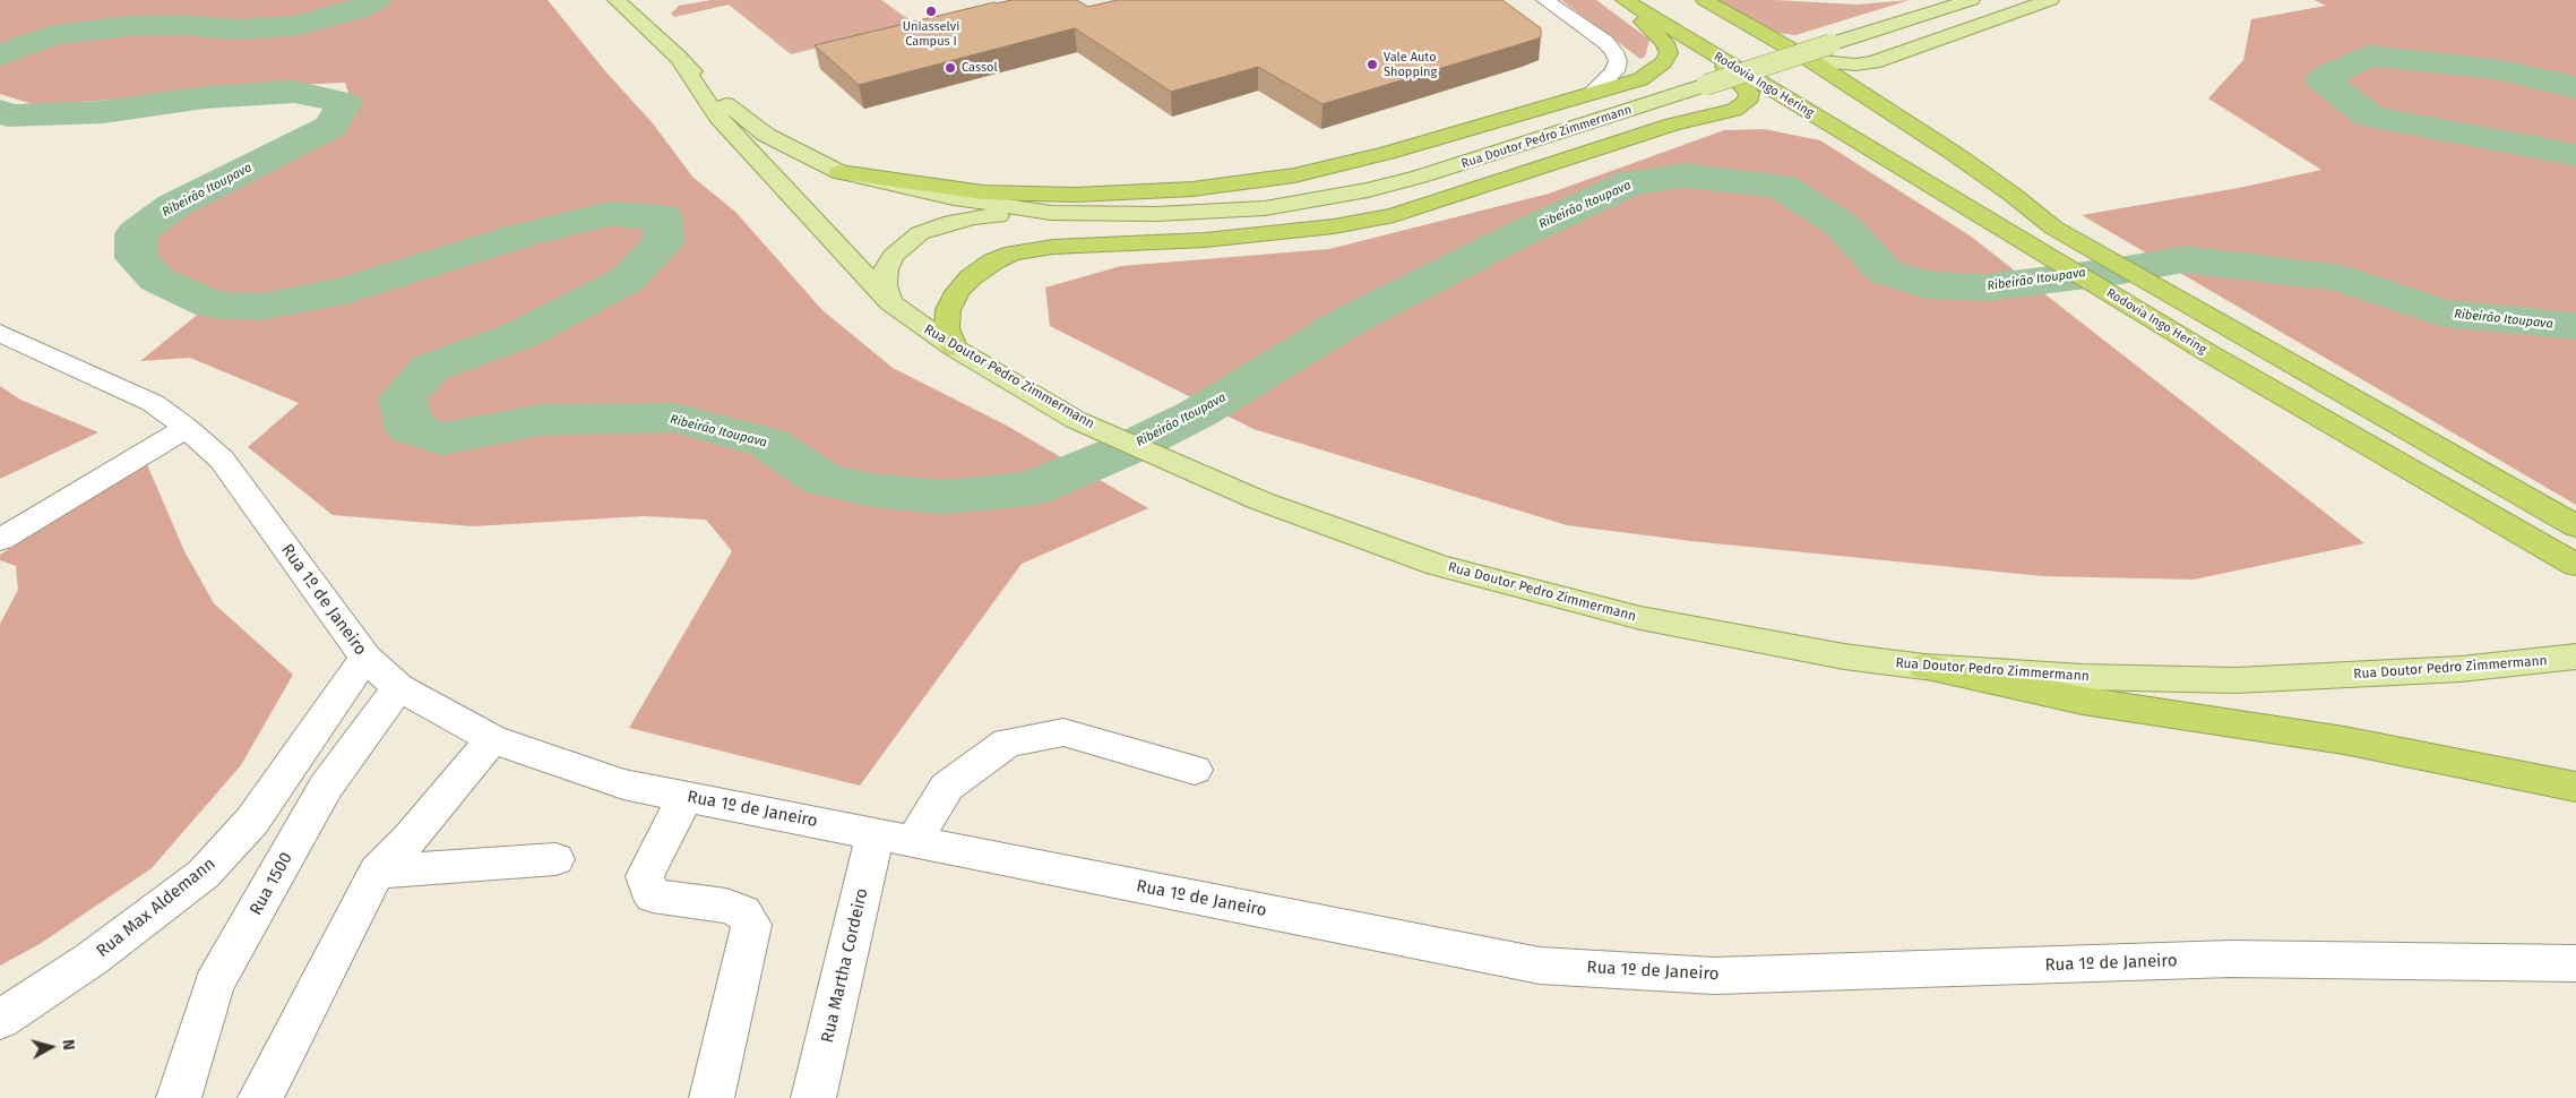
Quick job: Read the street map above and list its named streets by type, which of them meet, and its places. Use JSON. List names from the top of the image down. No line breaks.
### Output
{"streets":{"highway":["Rodovia Ingo Hering"],"main road":["Rua Doutor Pedro Zimmermann"],"street":["Rua 1º de Janeiro","Rua 1500","Rua Max Aldemann","Rua Martha Cordeiro"]},"crossings":[["Rua 1º de Janeiro","Rua 1500"],["Rua 1º de Janeiro","Rua Max Aldemann"],["Rua 1º de Janeiro","Rua Martha Cordeiro"]],"water":["Ribeirão Itoupava"],"places":["Uniasselvi Campus I","Vale Auto Shopping","Cassol"],"north":"right"}
